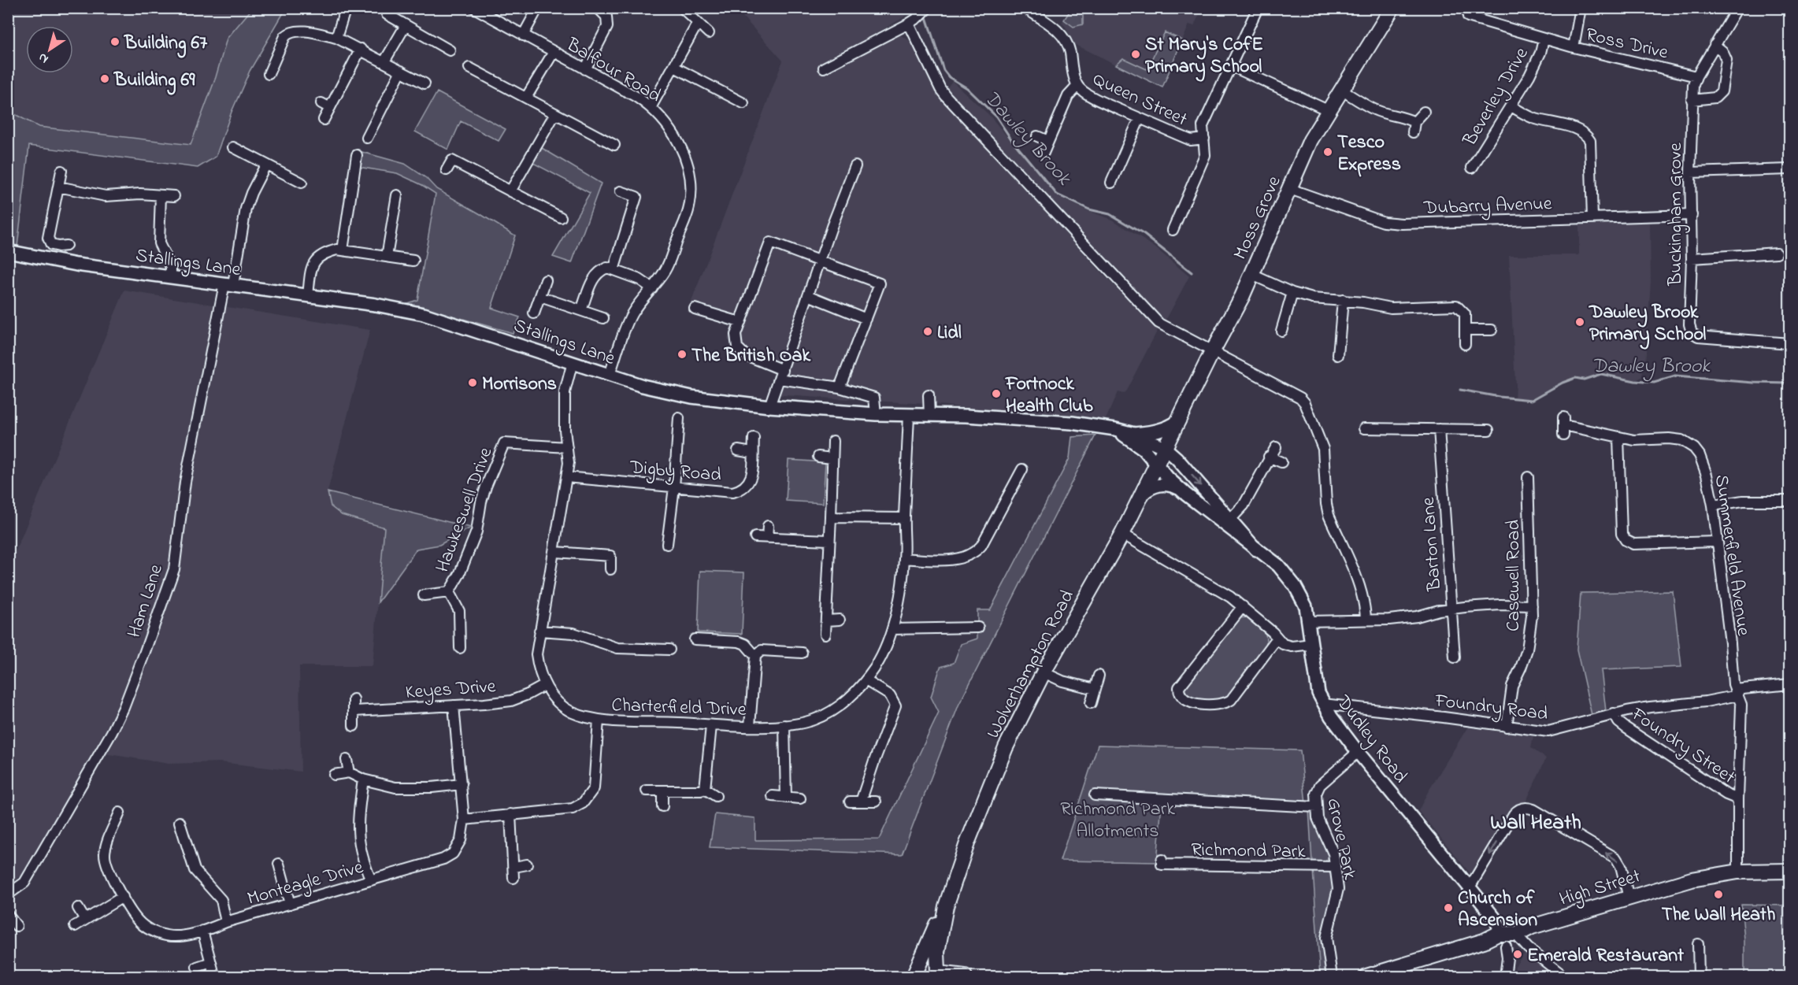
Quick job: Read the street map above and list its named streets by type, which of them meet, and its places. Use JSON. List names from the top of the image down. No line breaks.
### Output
{"streets":{"highway":["Moss Grove","Wolverhampton Road","High Street"],"main road":["Stallings Lane","Dudley Road"],"street":["Ross Drive","Balfour Road","Beverley Drive","Queen Street","Dubarry Avenue","Buckingham Grove","Digby Road","Hawkeswell Drive","Barton Lane","Summerfield Avenue","Casewell Road","Ham Lane","Keyes Drive","Charterfield Drive","Foundry Road","Foundry Street","Grove Park","Richmond Park","Monteagle Drive"]},"crossings":[["Ross Drive","Beverley Drive"],["Ross Drive","Buckingham Grove"],["Balfour Road","Stallings Lane"],["Dubarry Avenue","Buckingham Grove"],["Dubarry Avenue","Moss Grove"],["Moss Grove","Stallings Lane"],["Moss Grove","Wolverhampton Road"],["Moss Grove","Dudley Road"],["Stallings Lane","Ham Lane"],["Stallings Lane","Wolverhampton Road"],["Stallings Lane","Charterfield Drive"],["Stallings Lane","Dudley Road"],["Digby Road","Charterfield Drive"],["Hawkeswell Drive","Charterfield Drive"],["Summerfield Avenue","Foundry Road"],["Casewell Road","Foundry Road"],["Wolverhampton Road","Dudley Road"],["Keyes Drive","Charterfield Drive"],["Keyes Drive","Monteagle Drive"],["Foundry Road","Dudley Road"],["Foundry Road","Foundry Street"],["Dudley Road","Grove Park"],["Dudley Road","High Street"],["Grove Park","Richmond Park"]],"districts":["Wall Heath"],"water":["Dawley Brook"],"parks":["Richmond Park Allotments"],"places":["Building 67","St Mary's CofE Primary School","Building 69","Tesco Express","Dawley Brook Primary School","Lidl","The British Oak","Morrisons","Fortnock Health Club","The Wall Heath","Church of Ascension","Emerald Restaurant"],"north":"bottom left"}
